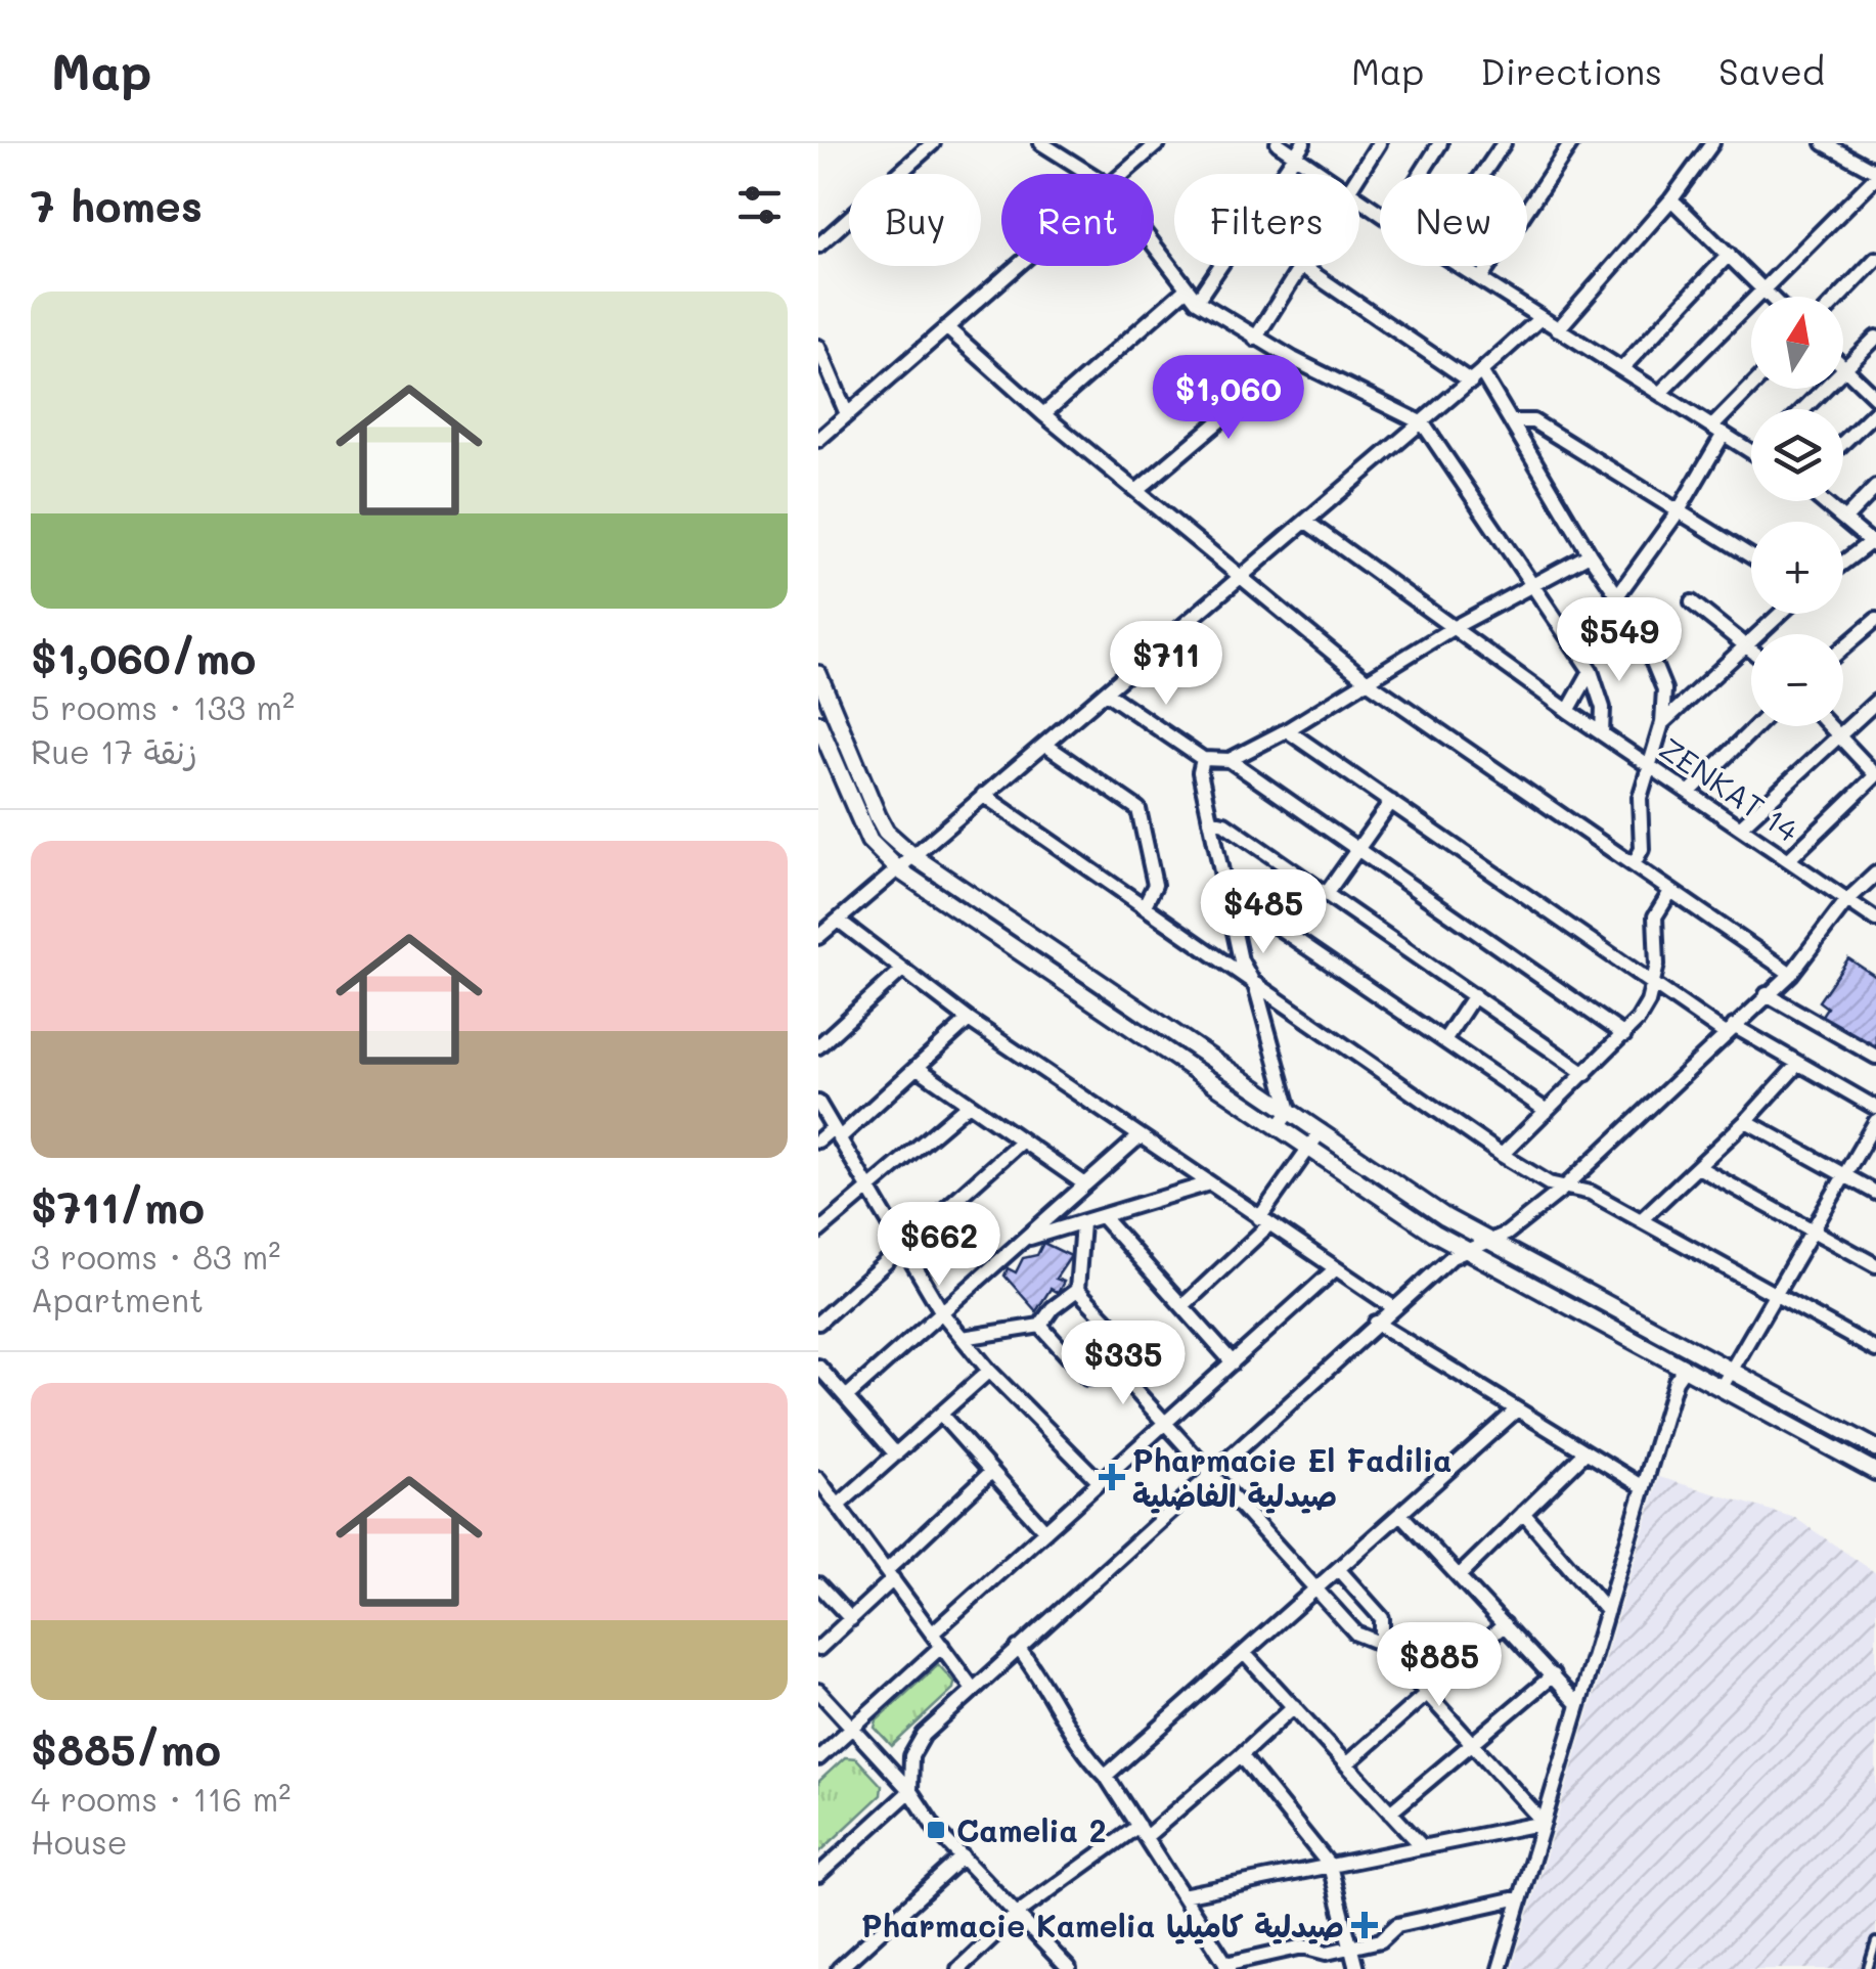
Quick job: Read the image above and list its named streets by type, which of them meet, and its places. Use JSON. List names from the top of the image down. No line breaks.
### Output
{"streets":{"street":["ZENKAT 14"]},"places":{"health":["Pharmacie El Fadilia صيدلية الفاضلية","Pharmacie Kamelia صيدلية كاميليا"],"transit":["Camelia 2"]},"north":"top","page":{"header":"Map","nav":["Map","Directions","Saved"],"heading":"7 homes","chip":["Buy","Rent","Filters","New"],"list":[{"name":"$1,060/mo","note":"5 rooms · 133 m² · Rue 17 زنقة"},{"name":"$711/mo","note":"3 rooms · 83 m² · Apartment"},{"name":"$885/mo","note":"4 rooms · 116 m² · House"}],"map_buttons":["+","−"],"price":["$1,060","$549","$711","$485","$662","$335","$885"]}}
